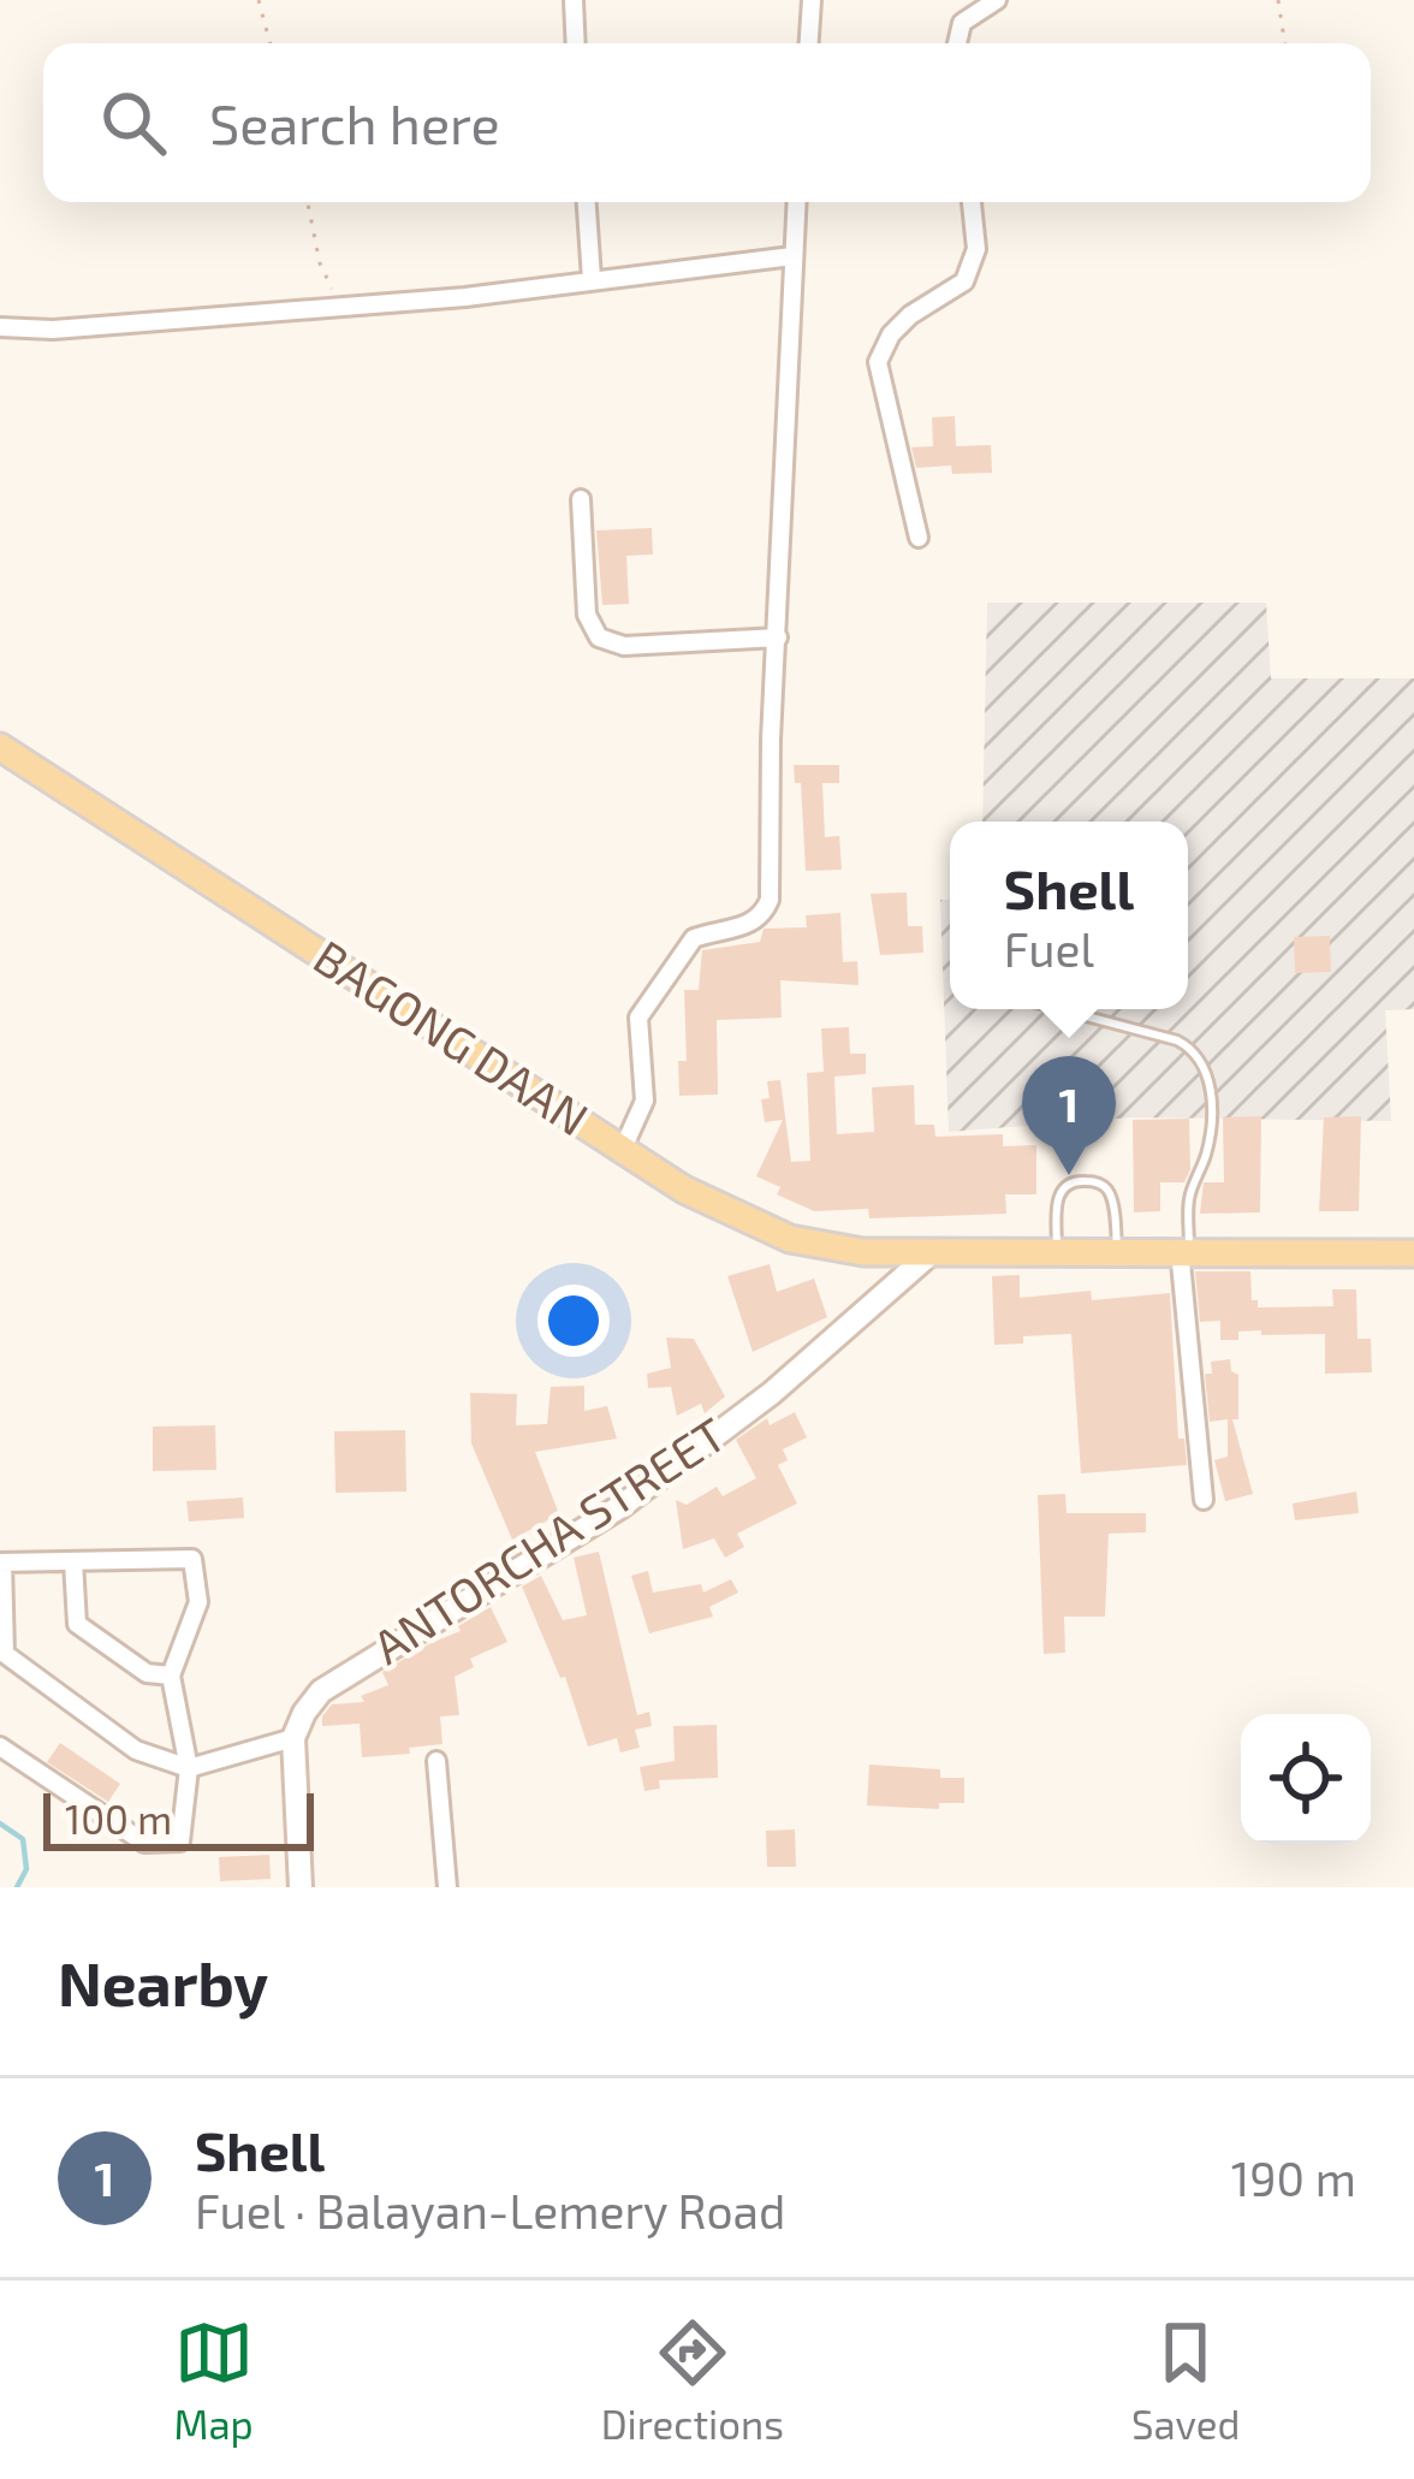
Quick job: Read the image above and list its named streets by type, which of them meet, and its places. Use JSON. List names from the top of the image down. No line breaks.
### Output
{"streets":{"main road":["BAGONG DAAN","ANTORCHA STREET"]},"crossings":[["BAGONG DAAN","ANTORCHA STREET"]],"scale_bar":"100 m","page":{"search":"Search here","popup":["Shell","Fuel"],"pins":"1","scale":"100 m","heading":"Nearby","list":[{"mark":"1","name":"Shell","note":"Fuel · Balayan-Lemery Road","value":"190 m"}],"nav":["Map","Directions","Saved"]}}
